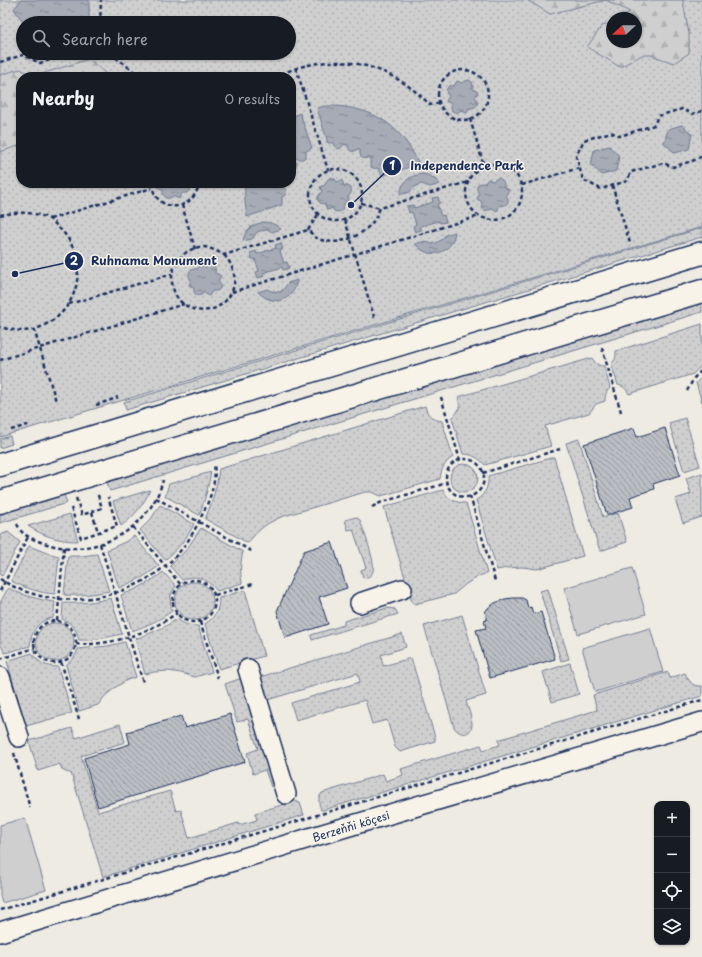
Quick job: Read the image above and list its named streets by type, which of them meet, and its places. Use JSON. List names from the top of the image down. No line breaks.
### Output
{"streets":{"street":["Berzeňňi köçesi"]},"places":["Independence Park","Ruhnama Monument"],"north":"left","page":{"search":"Search here","heading":["Nearby","0 results"],"map_buttons":["+","−"]}}
